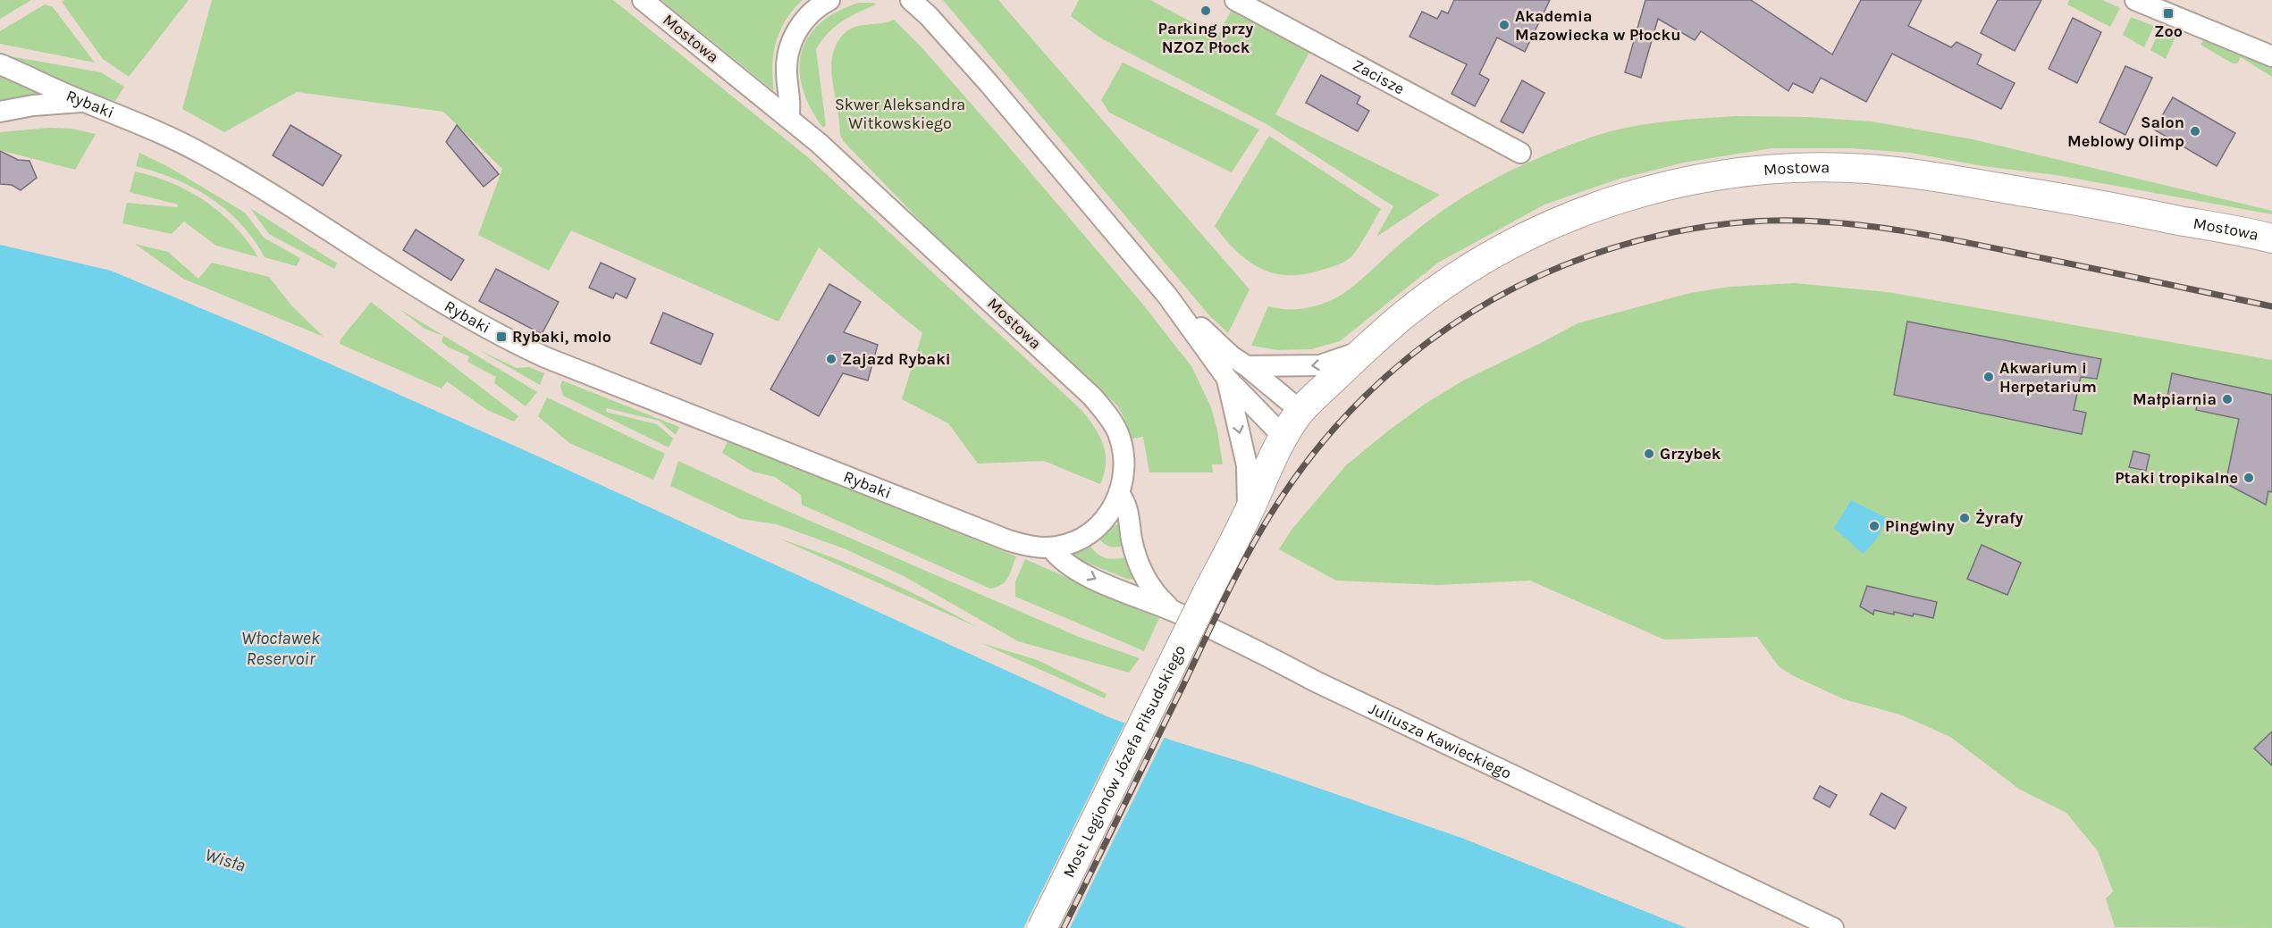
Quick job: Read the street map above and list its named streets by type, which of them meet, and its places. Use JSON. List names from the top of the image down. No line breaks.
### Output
{"streets":{"main road":["Mostowa","Most Legionów Józefa Piłsudskiego"],"street":["Zacisze","Rybaki","Juliusza Kawieckiego"]},"crossings":[["Mostowa","Rybaki"],["Mostowa","Juliusza Kawieckiego"],["Mostowa","Most Legionów Józefa Piłsudskiego"],["Rybaki","Juliusza Kawieckiego"]],"water":["Włocławek Reservoir","Wisła"],"parks":["Skwer Aleksandra Witkowskiego"],"places":{"other":["Parking przy NZOZ Płock","Akademia Mazowiecka w Płocku","Salon Meblowy Olimp","Zajazd Rybaki","Akwarium i Herpetarium","Małpiarnia","Grzybek","Ptaki tropikalne","Żyrafy","Pingwiny"],"transit":["Zoo","Rybaki, molo"]}}
